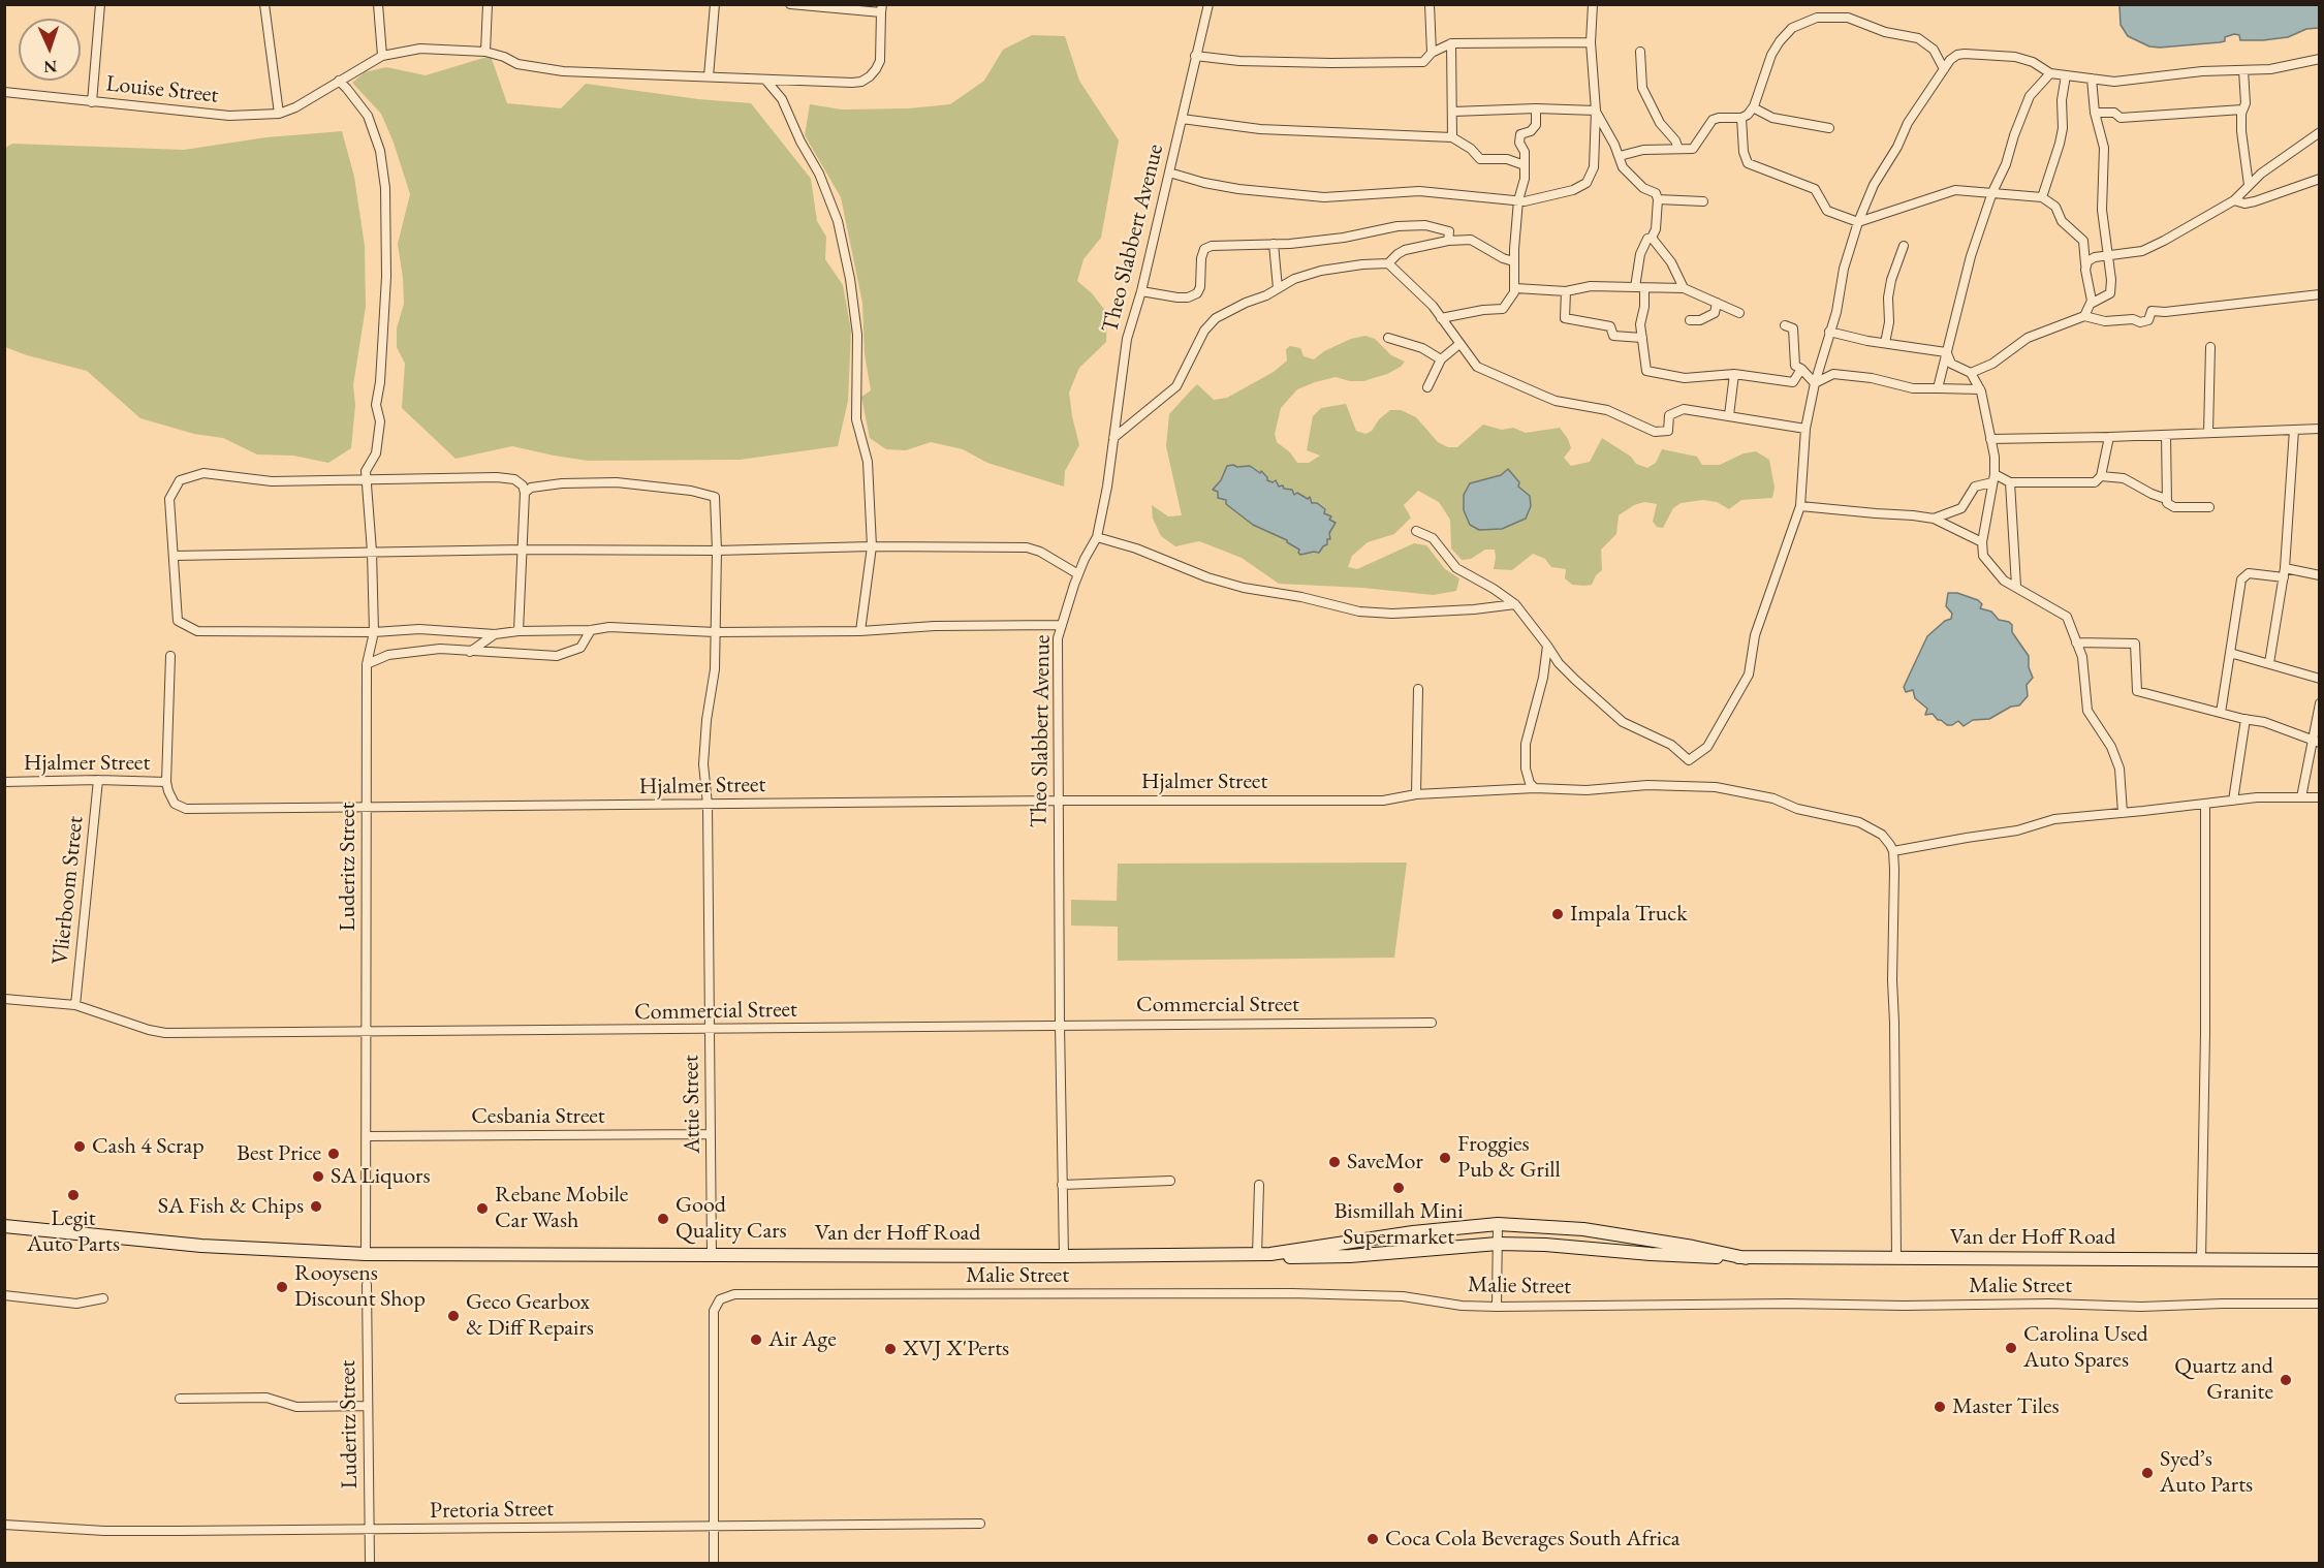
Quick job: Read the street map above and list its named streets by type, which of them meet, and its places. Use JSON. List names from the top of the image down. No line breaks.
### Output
{"streets":{"main road":["Van der Hoff Road"],"street":["Louise Street","Theo Slabbert Avenue","Hjalmer Street","Luderitz Street","Vlierboom Street","Commercial Street","Attie Street","Cesbania Street","Malie Street","Pretoria Street"]},"crossings":[["Theo Slabbert Avenue","Hjalmer Street"],["Theo Slabbert Avenue","Commercial Street"],["Theo Slabbert Avenue","Van der Hoff Road"],["Hjalmer Street","Luderitz Street"],["Hjalmer Street","Vlierboom Street"],["Hjalmer Street","Attie Street"],["Luderitz Street","Commercial Street"],["Luderitz Street","Cesbania Street"],["Luderitz Street","Van der Hoff Road"],["Luderitz Street","Pretoria Street"],["Vlierboom Street","Commercial Street"],["Commercial Street","Attie Street"],["Attie Street","Cesbania Street"],["Attie Street","Van der Hoff Road"],["Malie Street","Pretoria Street"]],"places":["Impala Truck","Cash 4 Scrap","Best Price","Froggies Pub & Grill","SaveMor","SA Liquors","Bismillah Mini Supermarket","Legit Auto Parts","SA Fish & Chips","Rebane Mobile Car Wash","Good Quality Cars","Rooysens Discount Shop","Geco Gearbox & Diff Repairs","Air Age","Carolina Used Auto Spares","XVJ X'Perts","Quartz and Granite","Master Tiles","Syed’s Auto Parts","Coca Cola Beverages South Africa"],"north":"bottom"}
